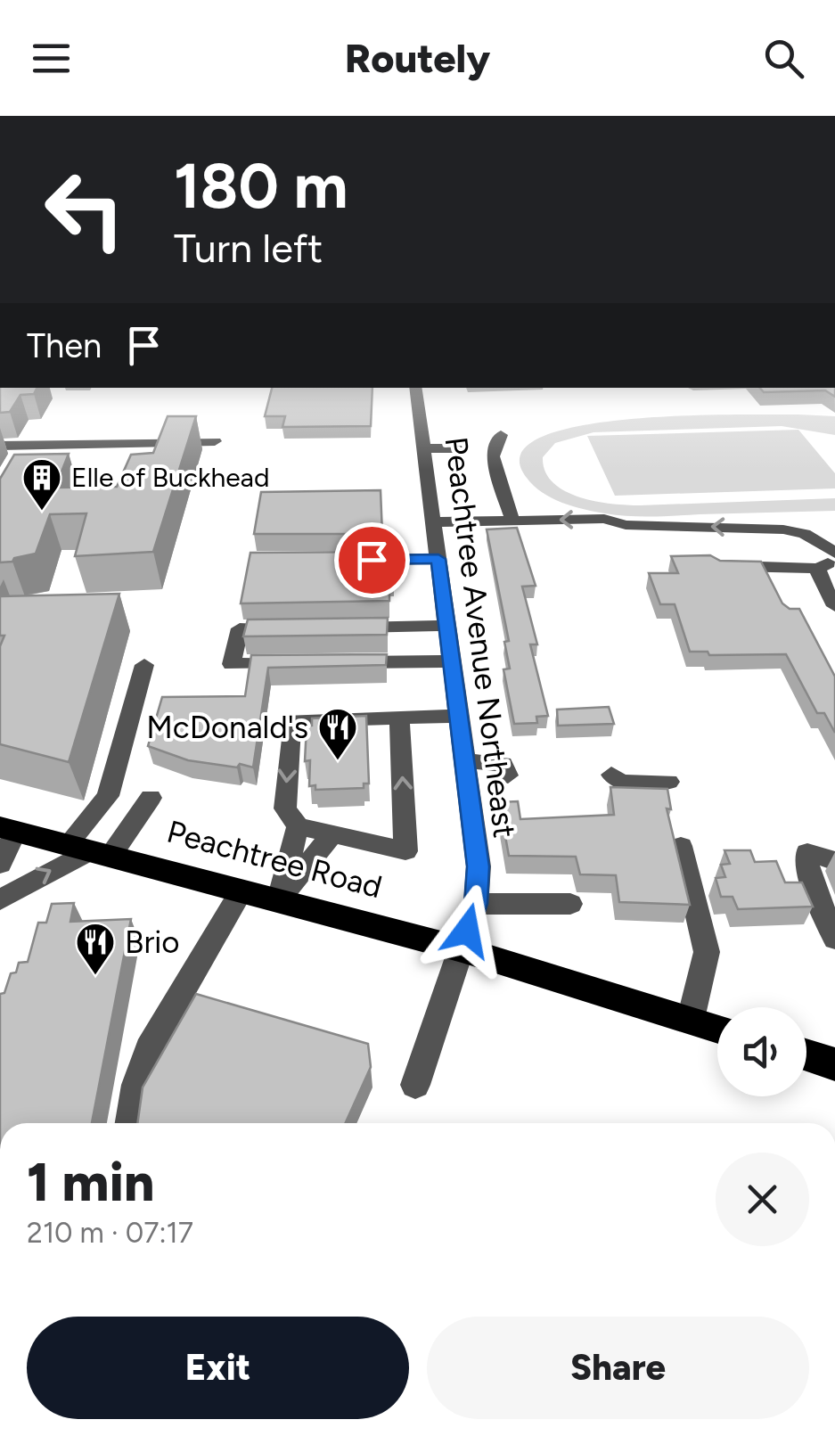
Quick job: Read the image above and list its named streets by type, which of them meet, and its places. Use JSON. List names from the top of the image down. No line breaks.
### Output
{"streets":{"highway":["Peachtree Road"],"street":["Peachtree Avenue Northeast"]},"crossings":[["Peachtree Avenue Northeast","Peachtree Road"]],"places":{"building":["Elle of Buckhead"],"restaurant":["McDonald's","Brio"]},"page":{"header":"Routely","turn":["180 m","Turn left"],"then":"Then","heading":["1 min","210 m · 07:17"],"buttons":["Exit","Share"]}}
